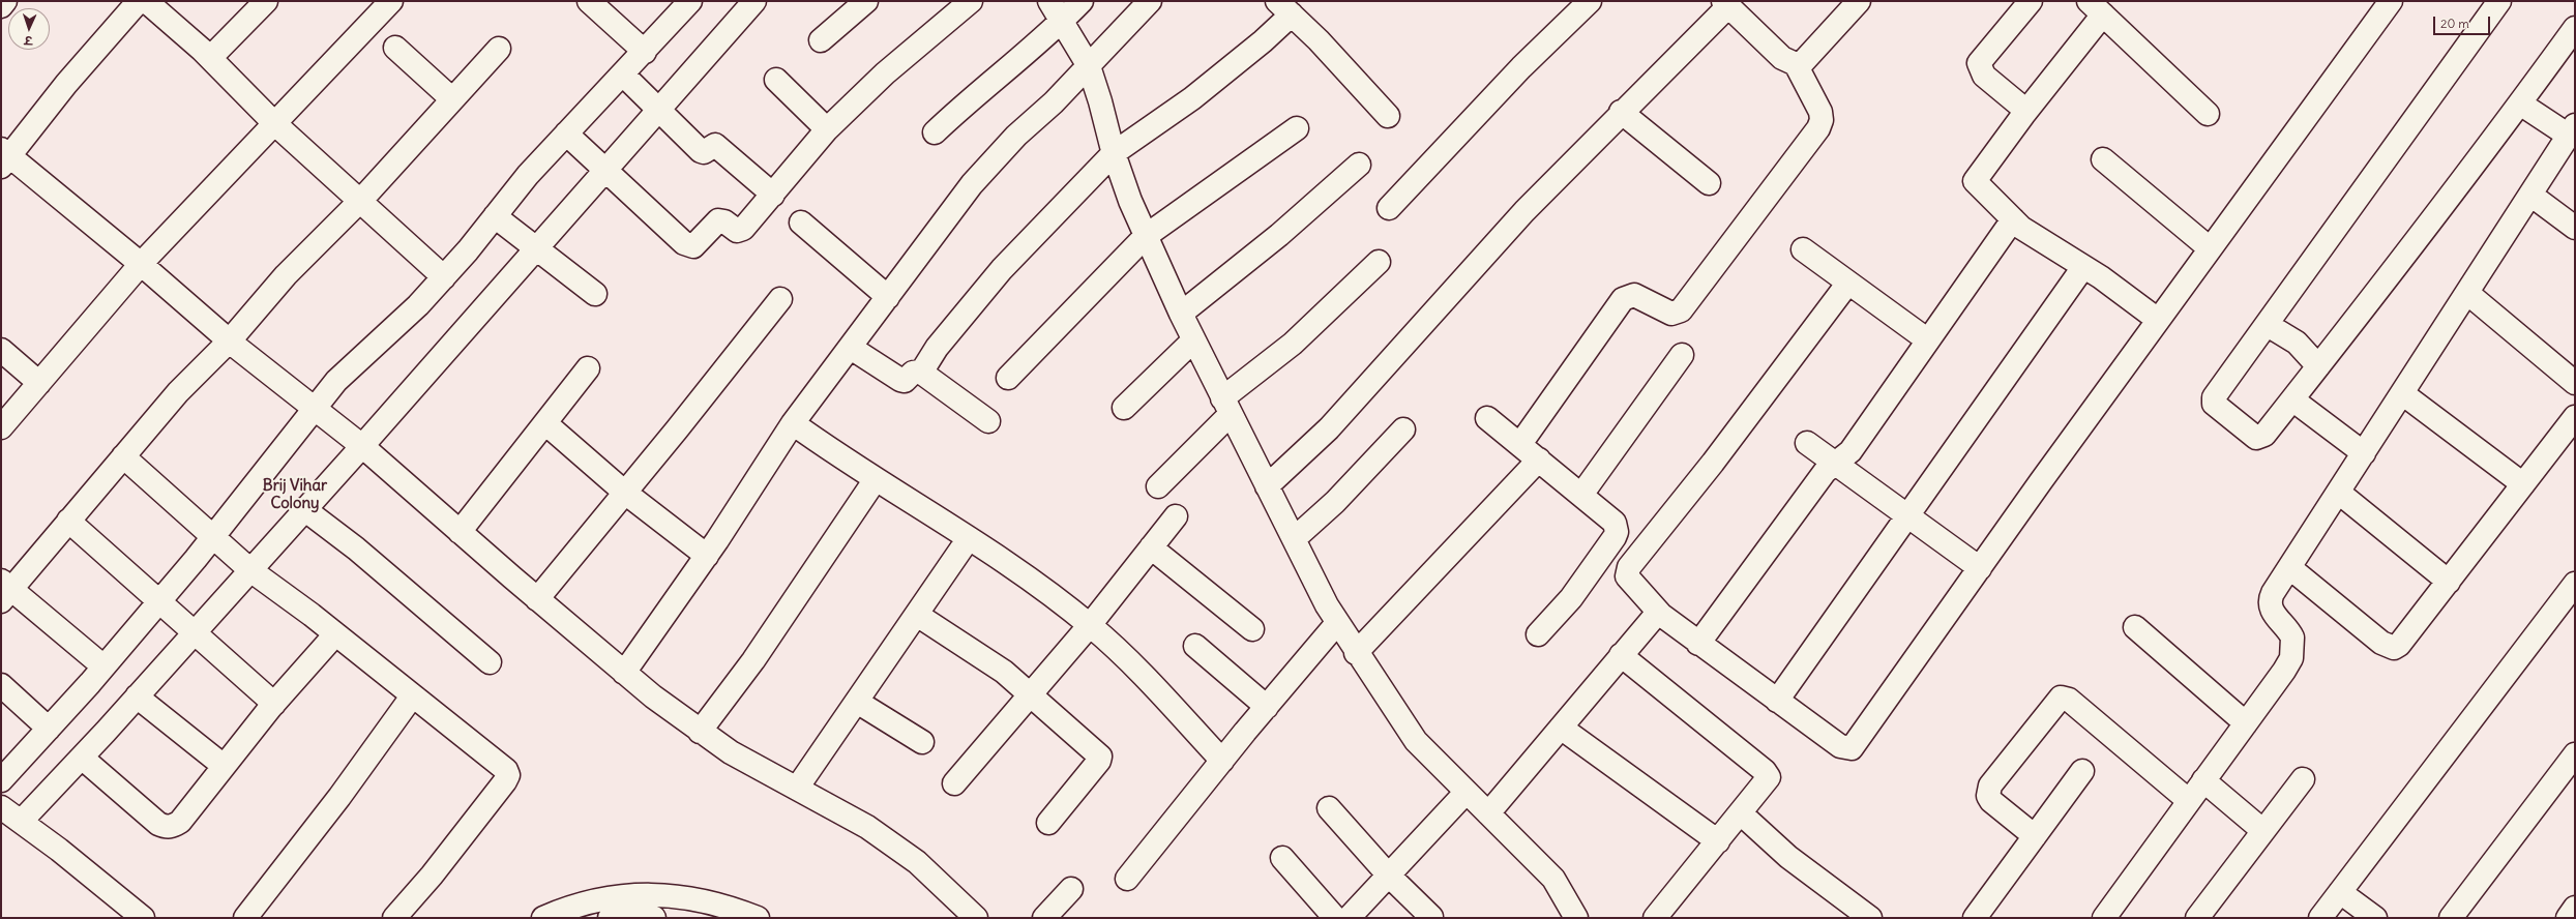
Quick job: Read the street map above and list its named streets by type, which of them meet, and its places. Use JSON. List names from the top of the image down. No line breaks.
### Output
{"districts":["Brij Vihar Colony"],"scale_bar":"20 m","north":"bottom"}
